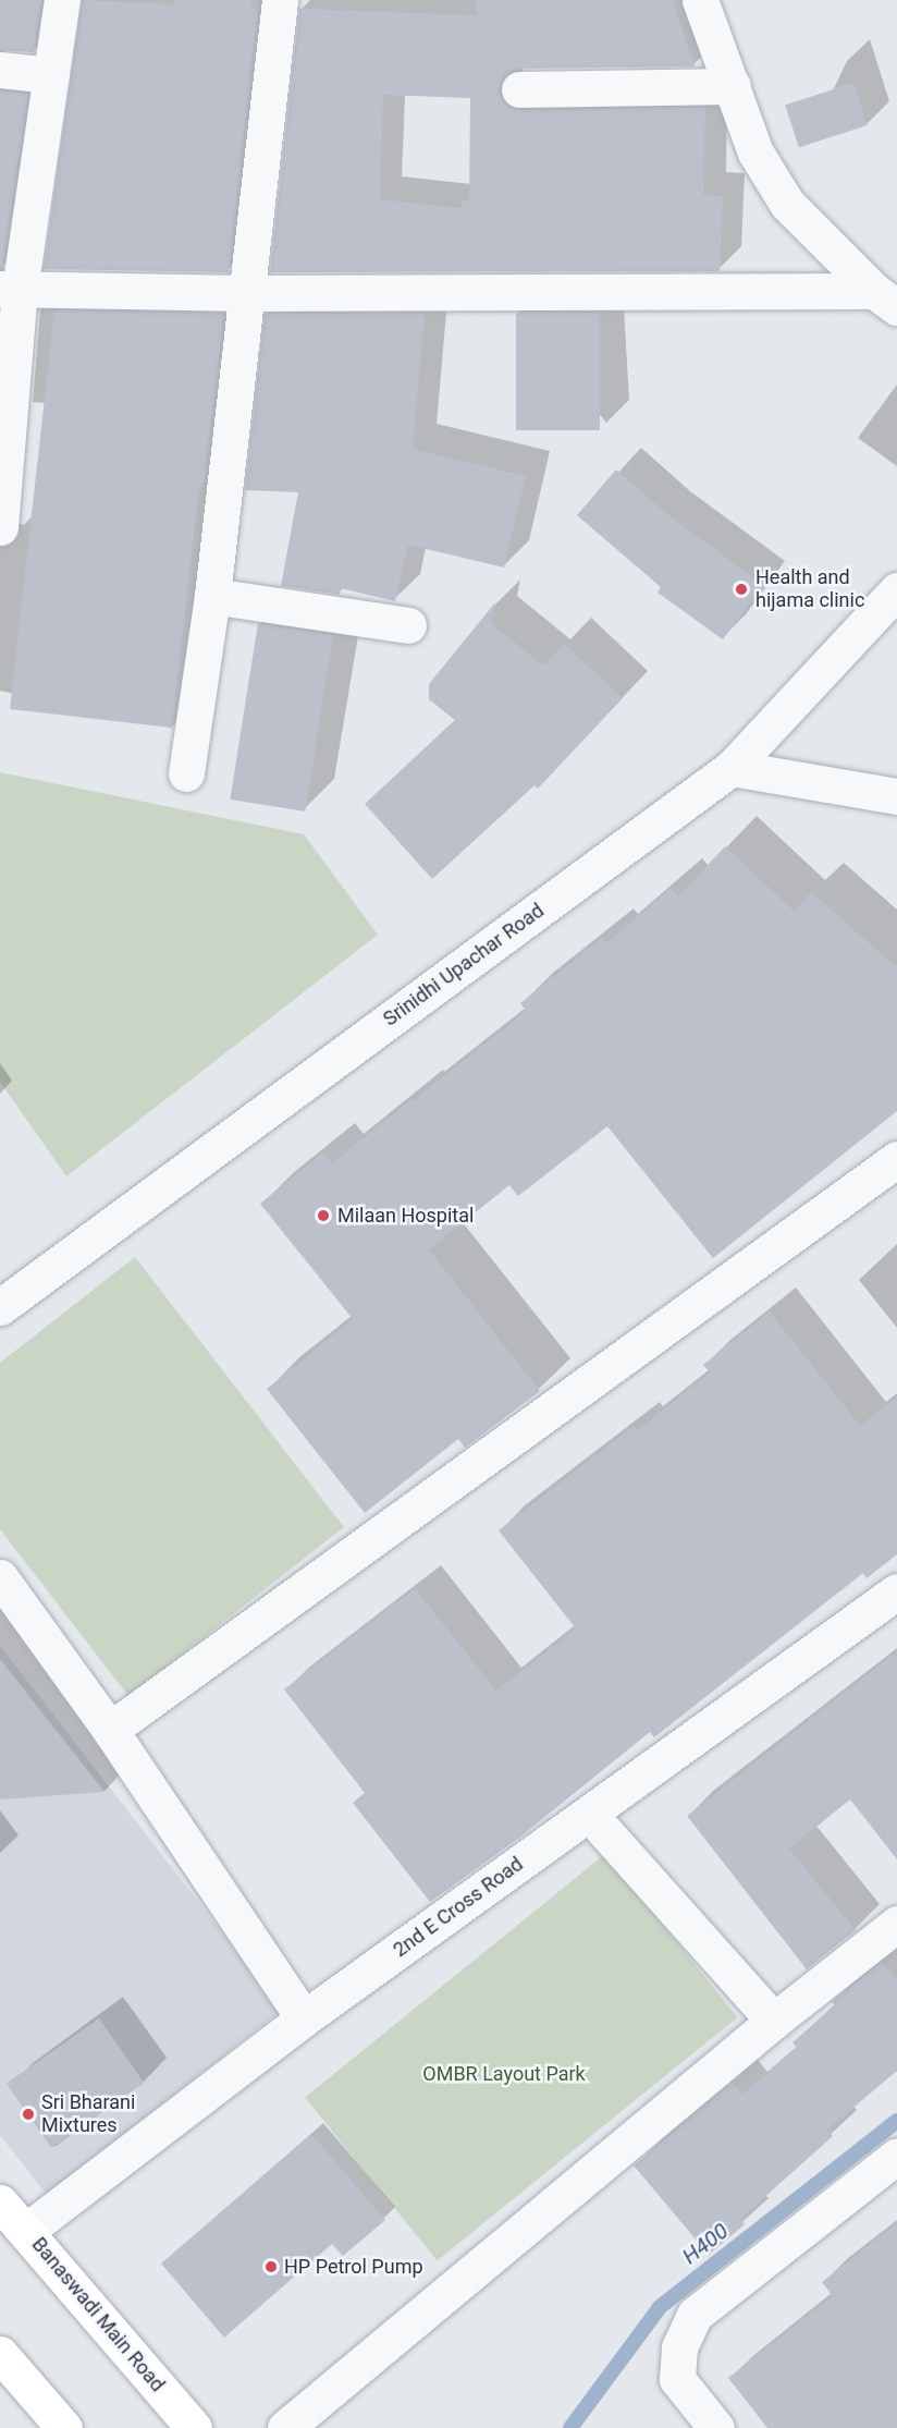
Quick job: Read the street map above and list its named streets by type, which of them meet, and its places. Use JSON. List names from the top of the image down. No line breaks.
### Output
{"streets":{"main road":["Banaswadi Main Road"],"street":["Srinidhi Upachar Road","2nd E Cross Road"]},"crossings":[["2nd E Cross Road","Banaswadi Main Road"]],"water":["H400"],"parks":["OMBR Layout Park"],"places":["Health and hijama clinic","Milaan Hospital","Sri Bharani Mixtures","HP Petrol Pump"]}
